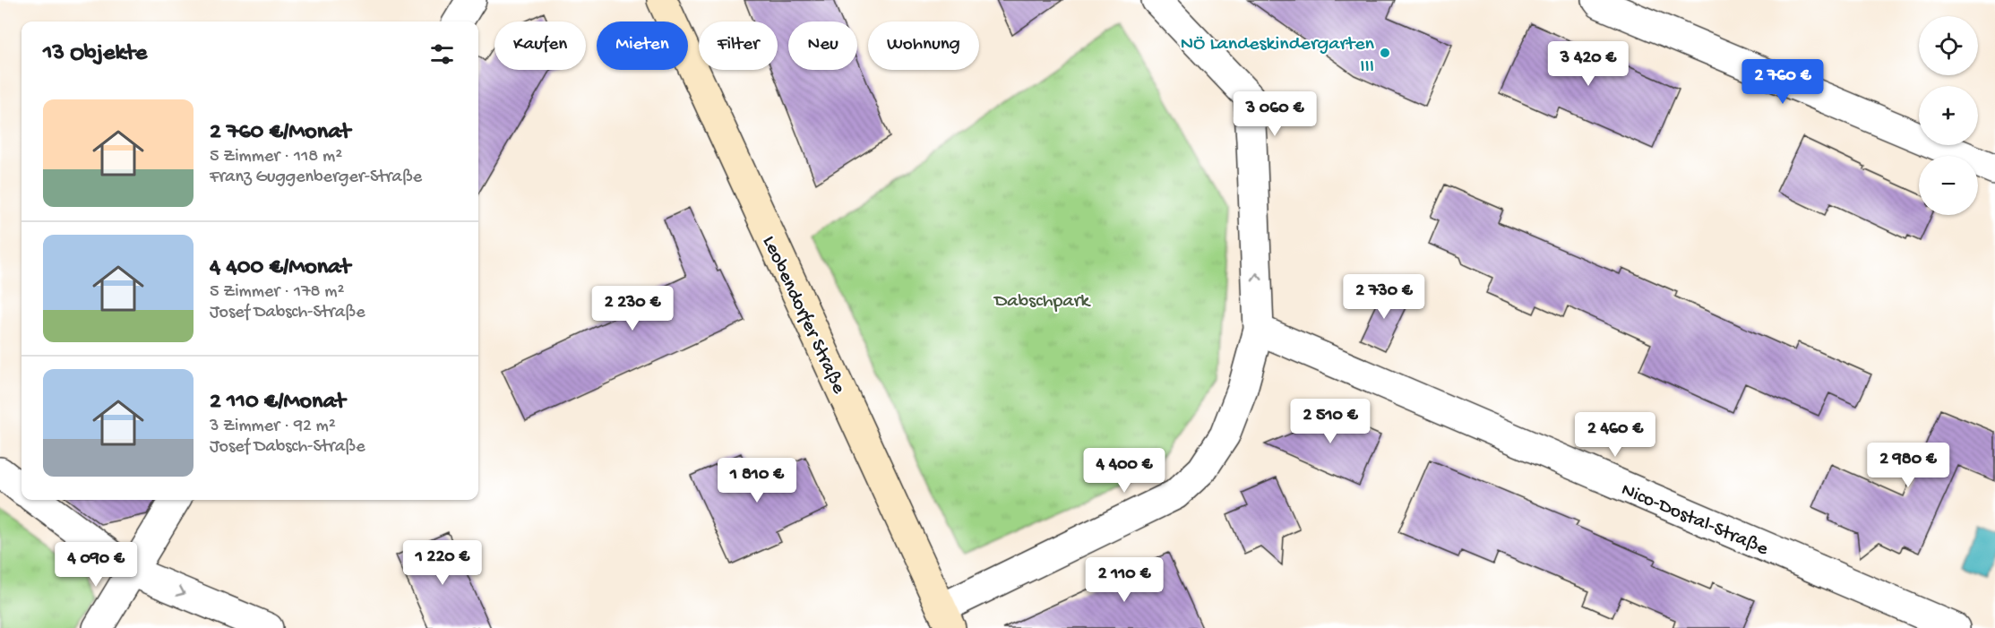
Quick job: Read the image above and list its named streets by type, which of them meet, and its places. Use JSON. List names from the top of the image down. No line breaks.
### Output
{"streets":{"main road":["Leobendorfer Straße"],"street":["Nico-Dostal-Straße"]},"parks":["Dabschpark"],"places":["NÖ Landeskindergarten III"],"page":{"map_buttons":["+","−"],"chip":["Kaufen","Mieten","Filter","Neu","Wohnung"],"heading":"13 Objekte","price":["3 420 €","2 760 €","3 060 €","2 730 €","2 230 €","2 510 €","2 460 €","2 980 €","4 400 €","1 810 €","1 220 €","4 090 €","2 110 €"],"list":[{"name":"2 760 €/Monat","note":"5 Zimmer · 118 m² · Franz Guggenberger-Straße"},{"name":"4 400 €/Monat","note":"5 Zimmer · 178 m² · Josef Dabsch-Straße"},{"name":"2 110 €/Monat","note":"3 Zimmer · 92 m² · Josef Dabsch-Straße"}]}}
